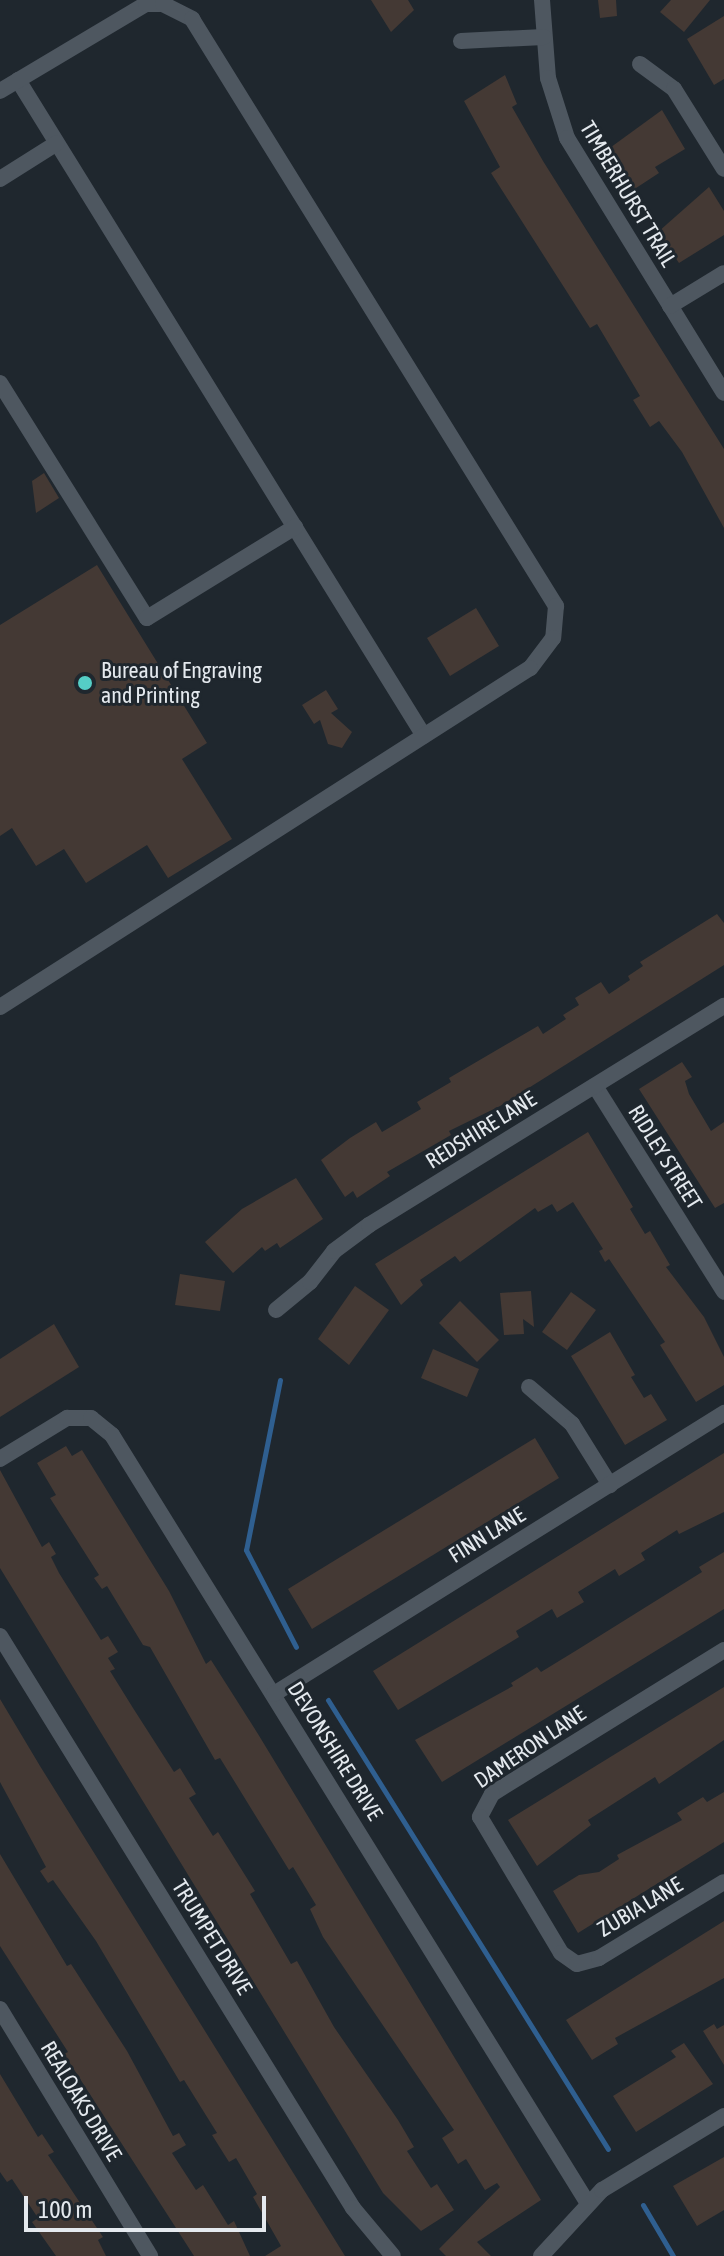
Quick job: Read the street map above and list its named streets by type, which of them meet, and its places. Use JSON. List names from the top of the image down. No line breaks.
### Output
{"streets":{"street":["TIMBERHURST TRAIL","REDSHIRE LANE","RIDLEY STREET","FINN LANE","DAMERON LANE","DEVONSHIRE DRIVE","ZUBIA LANE","TRUMPET DRIVE","REALOAKS DRIVE"]},"crossings":[["REDSHIRE LANE","RIDLEY STREET"],["FINN LANE","DEVONSHIRE DRIVE"],["DAMERON LANE","ZUBIA LANE"]],"places":["Bureau of Engraving and Printing"],"scale_bar":"100 m"}
